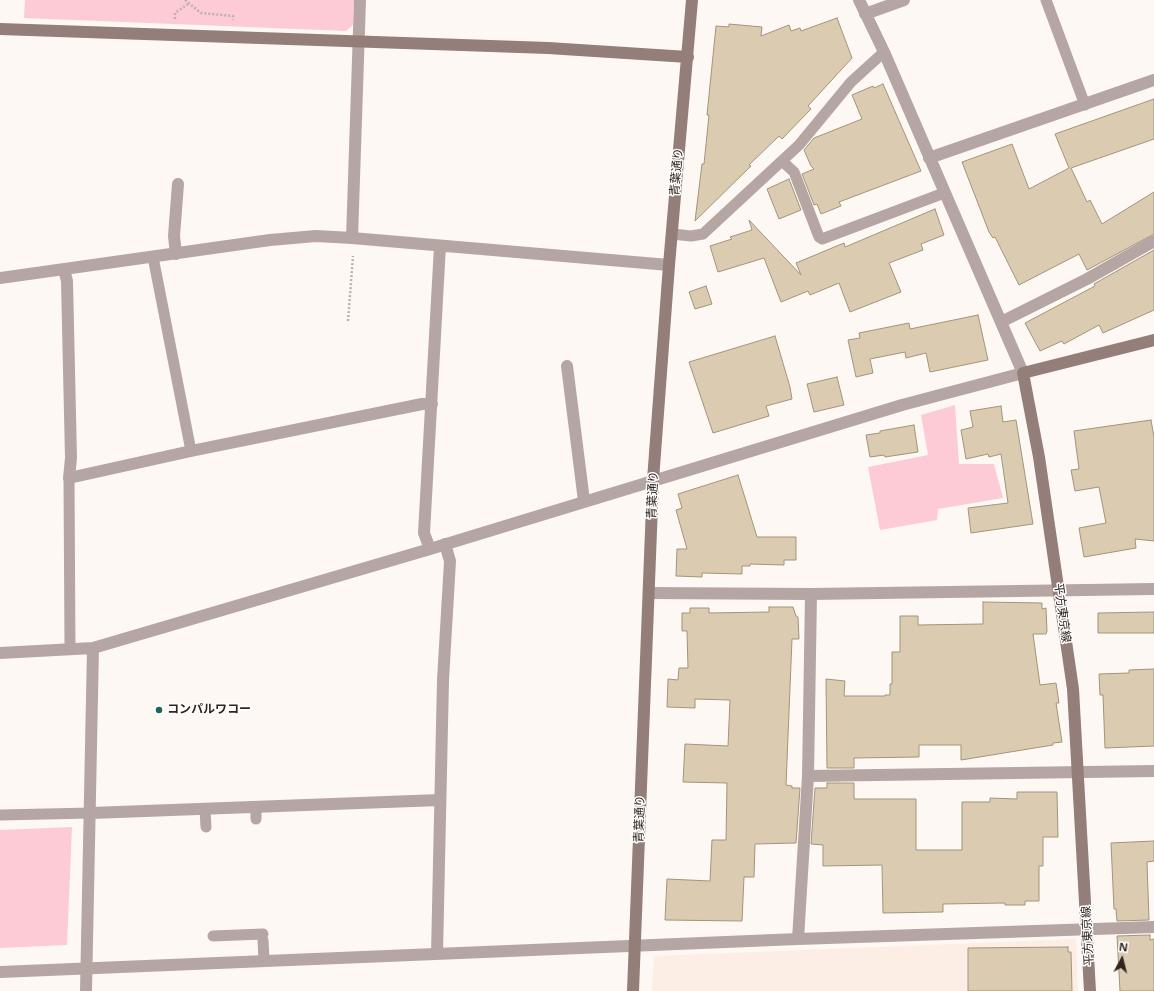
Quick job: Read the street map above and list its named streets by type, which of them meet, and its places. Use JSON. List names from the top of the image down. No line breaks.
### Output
{"streets":{"street":["青葉通り","平方東京線"]},"places":["コンパルワコー"],"north":"top"}
